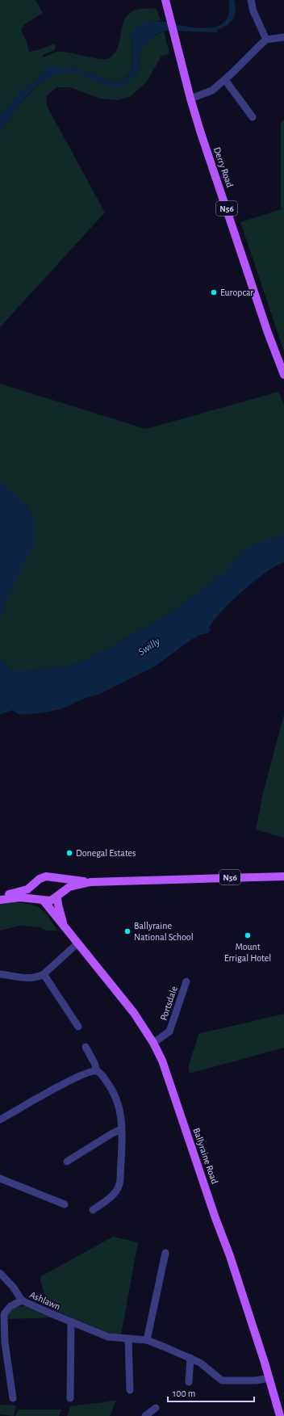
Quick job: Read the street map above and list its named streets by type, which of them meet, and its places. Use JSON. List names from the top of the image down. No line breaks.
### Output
{"streets":{"main road":["Derry Road","N56","Ballyraine Road"],"street":["Portsdale","Ashlawn"]},"crossings":[["N56","Ballyraine Road"],["Portsdale","Ballyraine Road"],["Ballyraine Road","Ashlawn"]],"water":["Swilly"],"places":["Europcar","Donegal Estates","Ballyraine National School","Mount Errigal Hotel"],"scale_bar":"100 m"}
